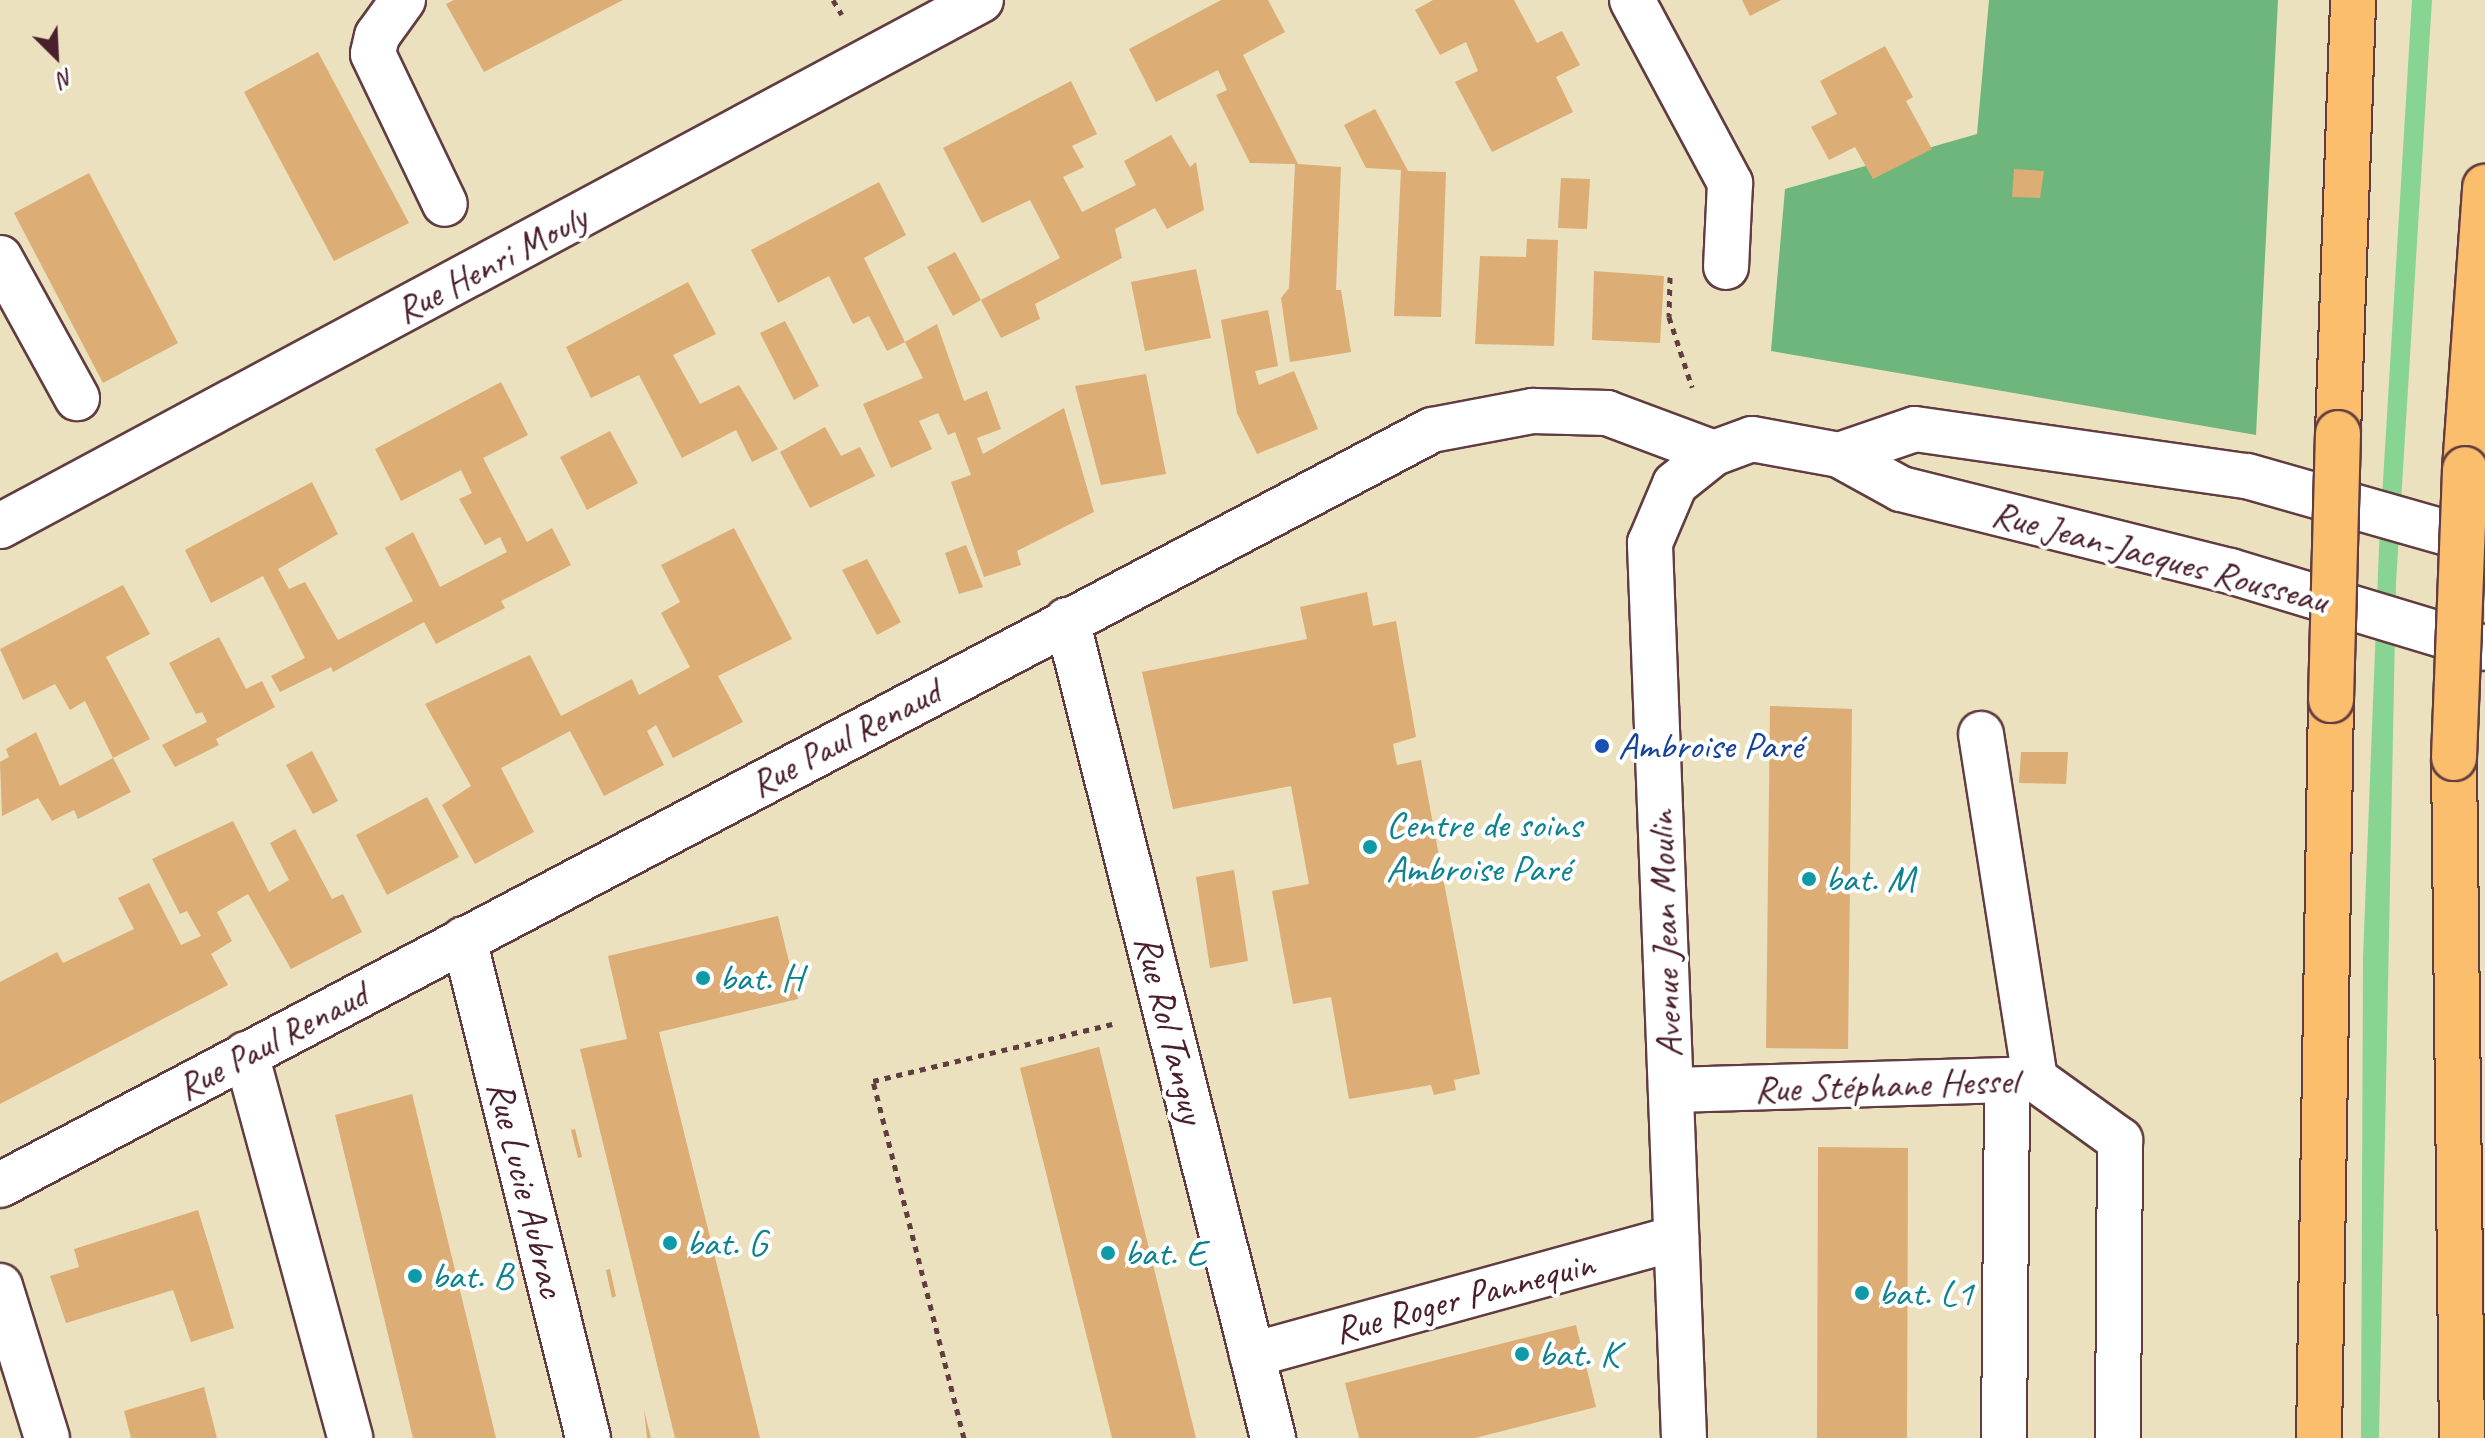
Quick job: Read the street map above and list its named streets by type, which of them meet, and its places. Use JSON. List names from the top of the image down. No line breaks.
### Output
{"streets":{"street":["Rue Henri Mouly","Rue Jean-Jacques Rousseau","Rue Paul Renaud","Avenue Jean Moulin","Rue Rol Tanguy","Rue Stéphane Hessel","Rue Lucie Aubrac","Rue Roger Pannequin"]},"crossings":[["Rue Jean-Jacques Rousseau","Rue Paul Renaud"],["Rue Jean-Jacques Rousseau","Avenue Jean Moulin"],["Rue Paul Renaud","Avenue Jean Moulin"],["Rue Paul Renaud","Rue Rol Tanguy"],["Rue Paul Renaud","Rue Lucie Aubrac"],["Avenue Jean Moulin","Rue Stéphane Hessel"],["Avenue Jean Moulin","Rue Roger Pannequin"],["Rue Rol Tanguy","Rue Roger Pannequin"]],"places":["Ambroise Paré","Centre de soins Ambroise Paré","bat. M","bat. H","bat. G","bat. E","bat. B","bat. L1","bat. K"],"north":"bottom right"}
